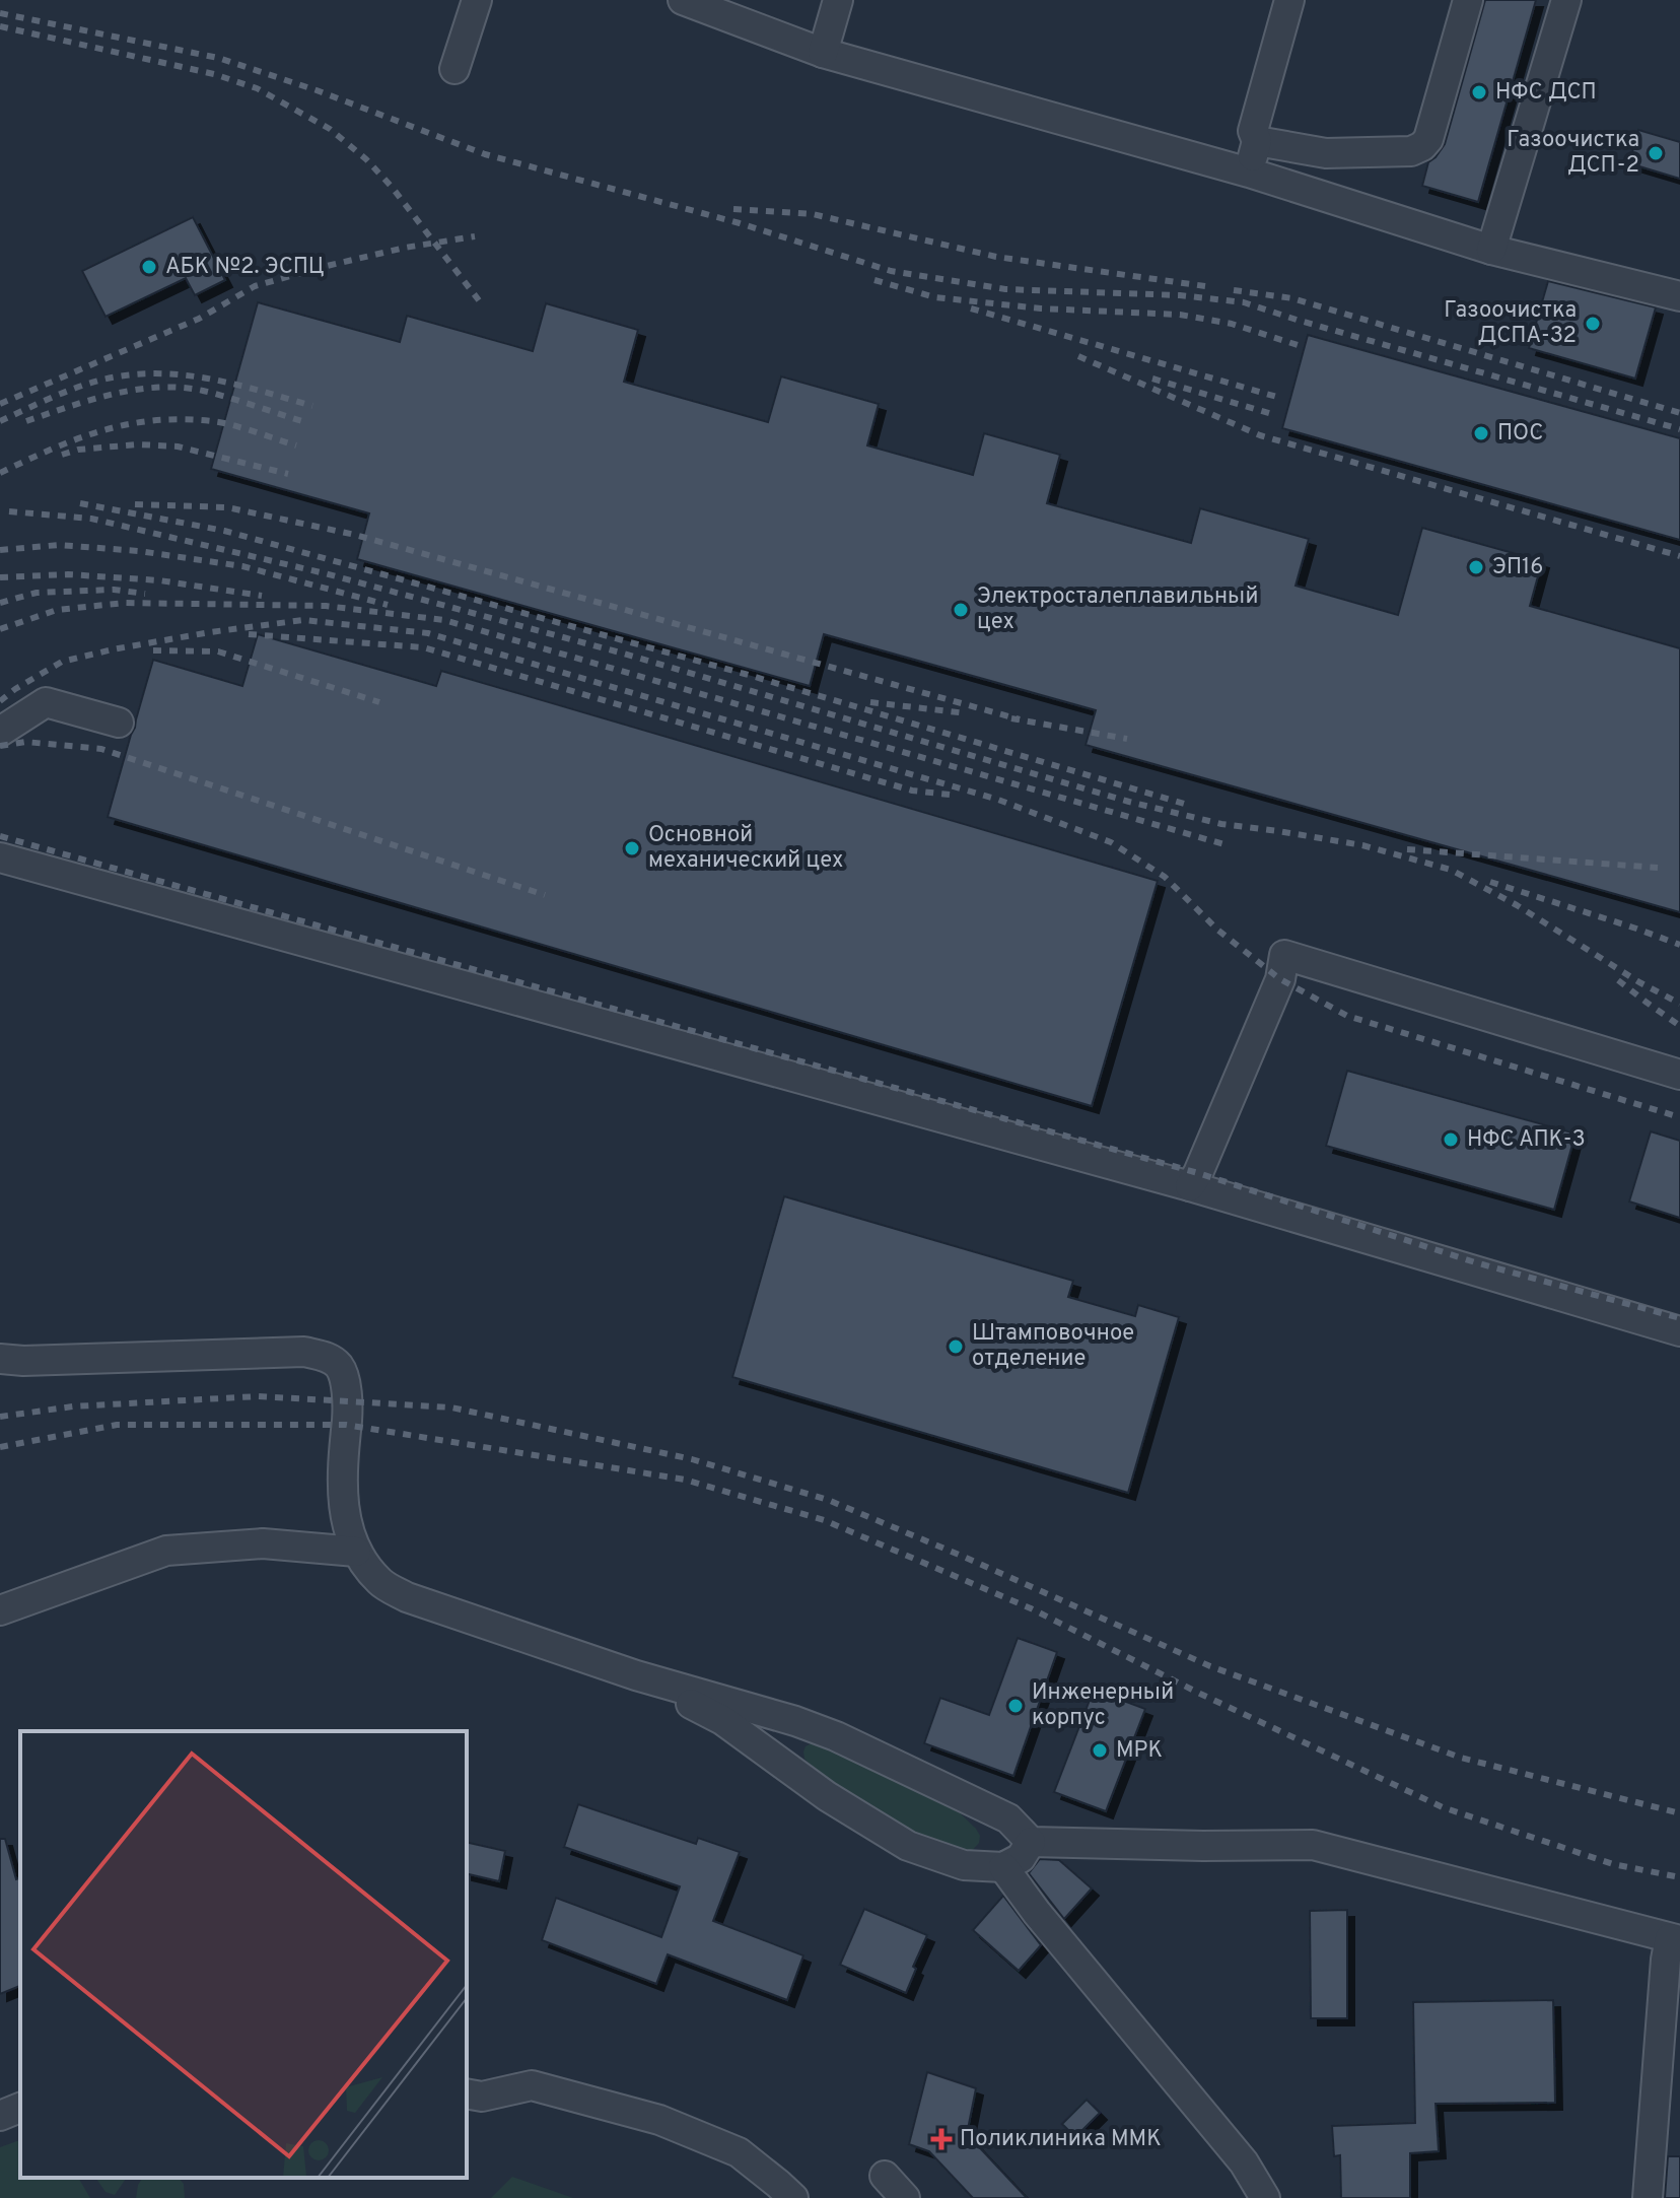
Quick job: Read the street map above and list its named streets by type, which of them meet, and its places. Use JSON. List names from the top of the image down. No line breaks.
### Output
{"places":{"other":["НФС ДСП","Газоочистка ДСП-2","АБК №2. ЭСПЦ","Газоочистка ДСПА-32","ПОС","ЭП16","Электросталеплавильный цех","Основной механический цех","НФС АПК-3","Штамповочное отделение","Инженерный корпус","МРК"],"health":["Поликлиника ММК"]}}
